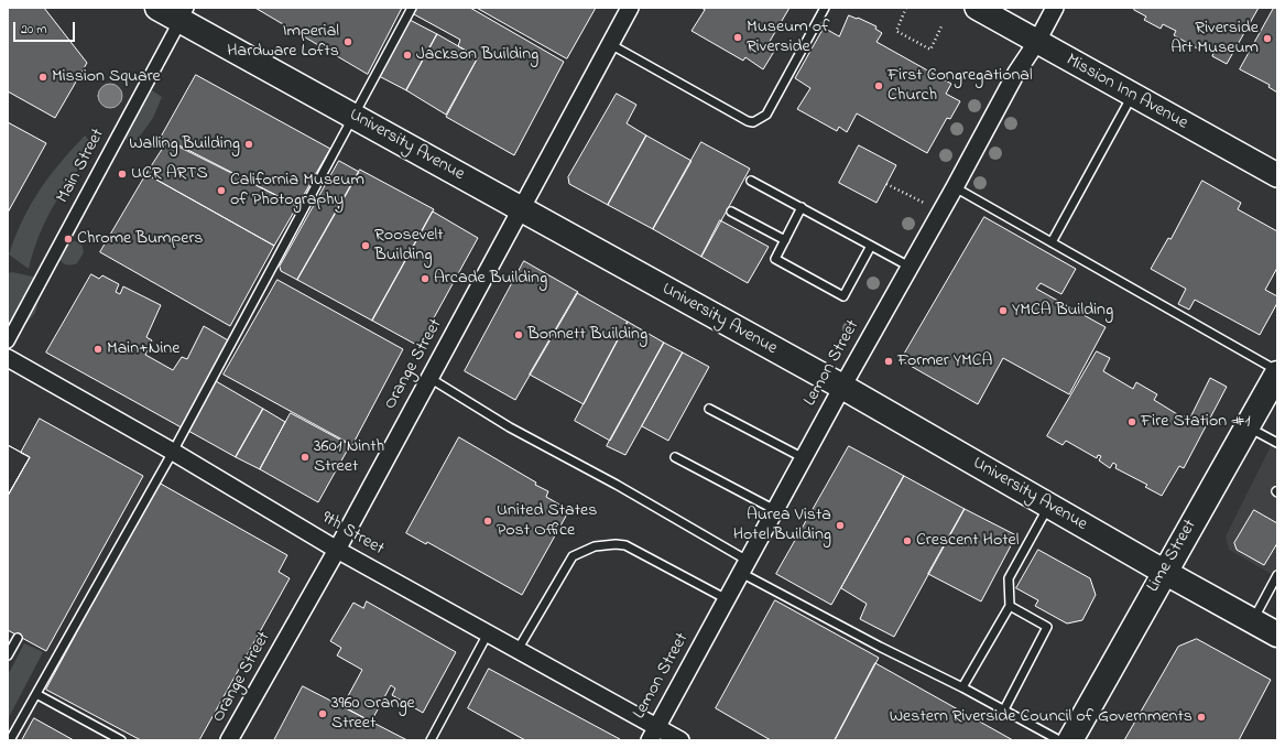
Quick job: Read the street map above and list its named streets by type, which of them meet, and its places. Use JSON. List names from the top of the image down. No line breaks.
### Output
{"streets":{"main road":["Mission Inn Avenue","University Avenue","Lime Street"],"street":["Main Street","Lemon Street","Orange Street","9th Street"]},"crossings":[["Mission Inn Avenue","Lemon Street"],["University Avenue","Main Street"],["University Avenue","Lemon Street"],["University Avenue","Orange Street"],["University Avenue","Lime Street"],["Lemon Street","9th Street"],["Orange Street","9th Street"]],"places":["Museum of Riverside","Riverside Art Museum","Imperial Hardware Lofts","Jackson Building","Mission Square","First Congregational Church","Walling Building","UCR ARTS","California Museum of Photography","Chrome Bumpers","Roosevelt Building","Arcade Building","YMCA Building","Bonnett Building","Main+Nine","Former YMCA","Fire Station #1","3601 Ninth Street","United States Post Office","Aurea Vista Hotel Building","Crescent Hotel","3960 Orange Street","Western Riverside Council of Governments"],"scale_bar":"20 m"}
